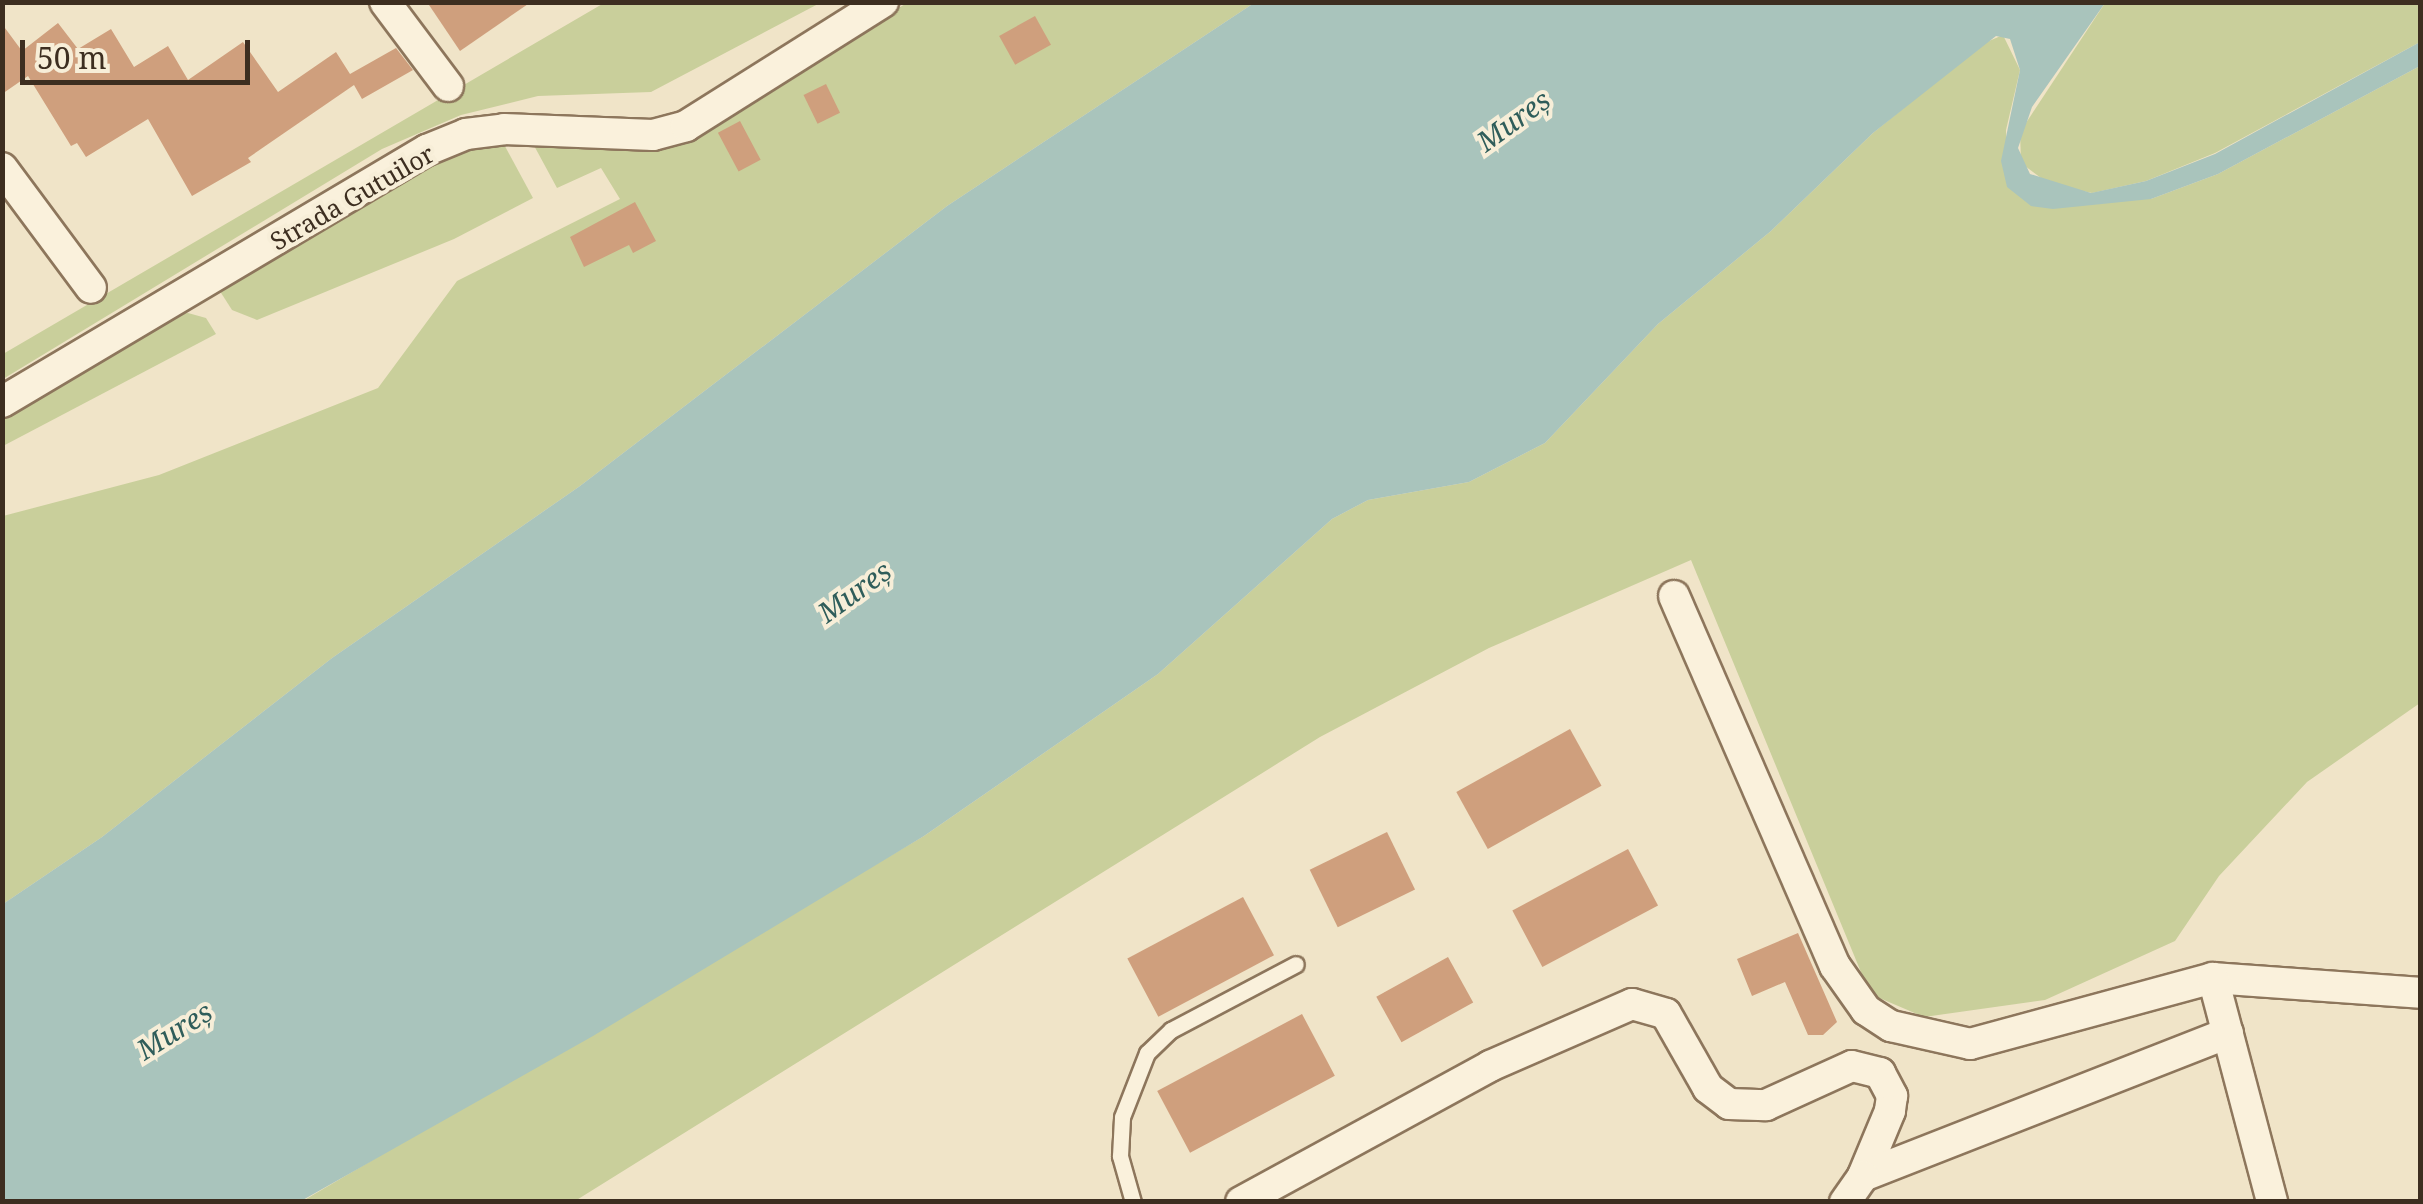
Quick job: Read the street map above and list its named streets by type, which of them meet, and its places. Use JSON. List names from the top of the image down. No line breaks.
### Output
{"streets":{"street":["Strada Gutuilor"]},"water":["Mureș"],"scale_bar":"50 m"}
